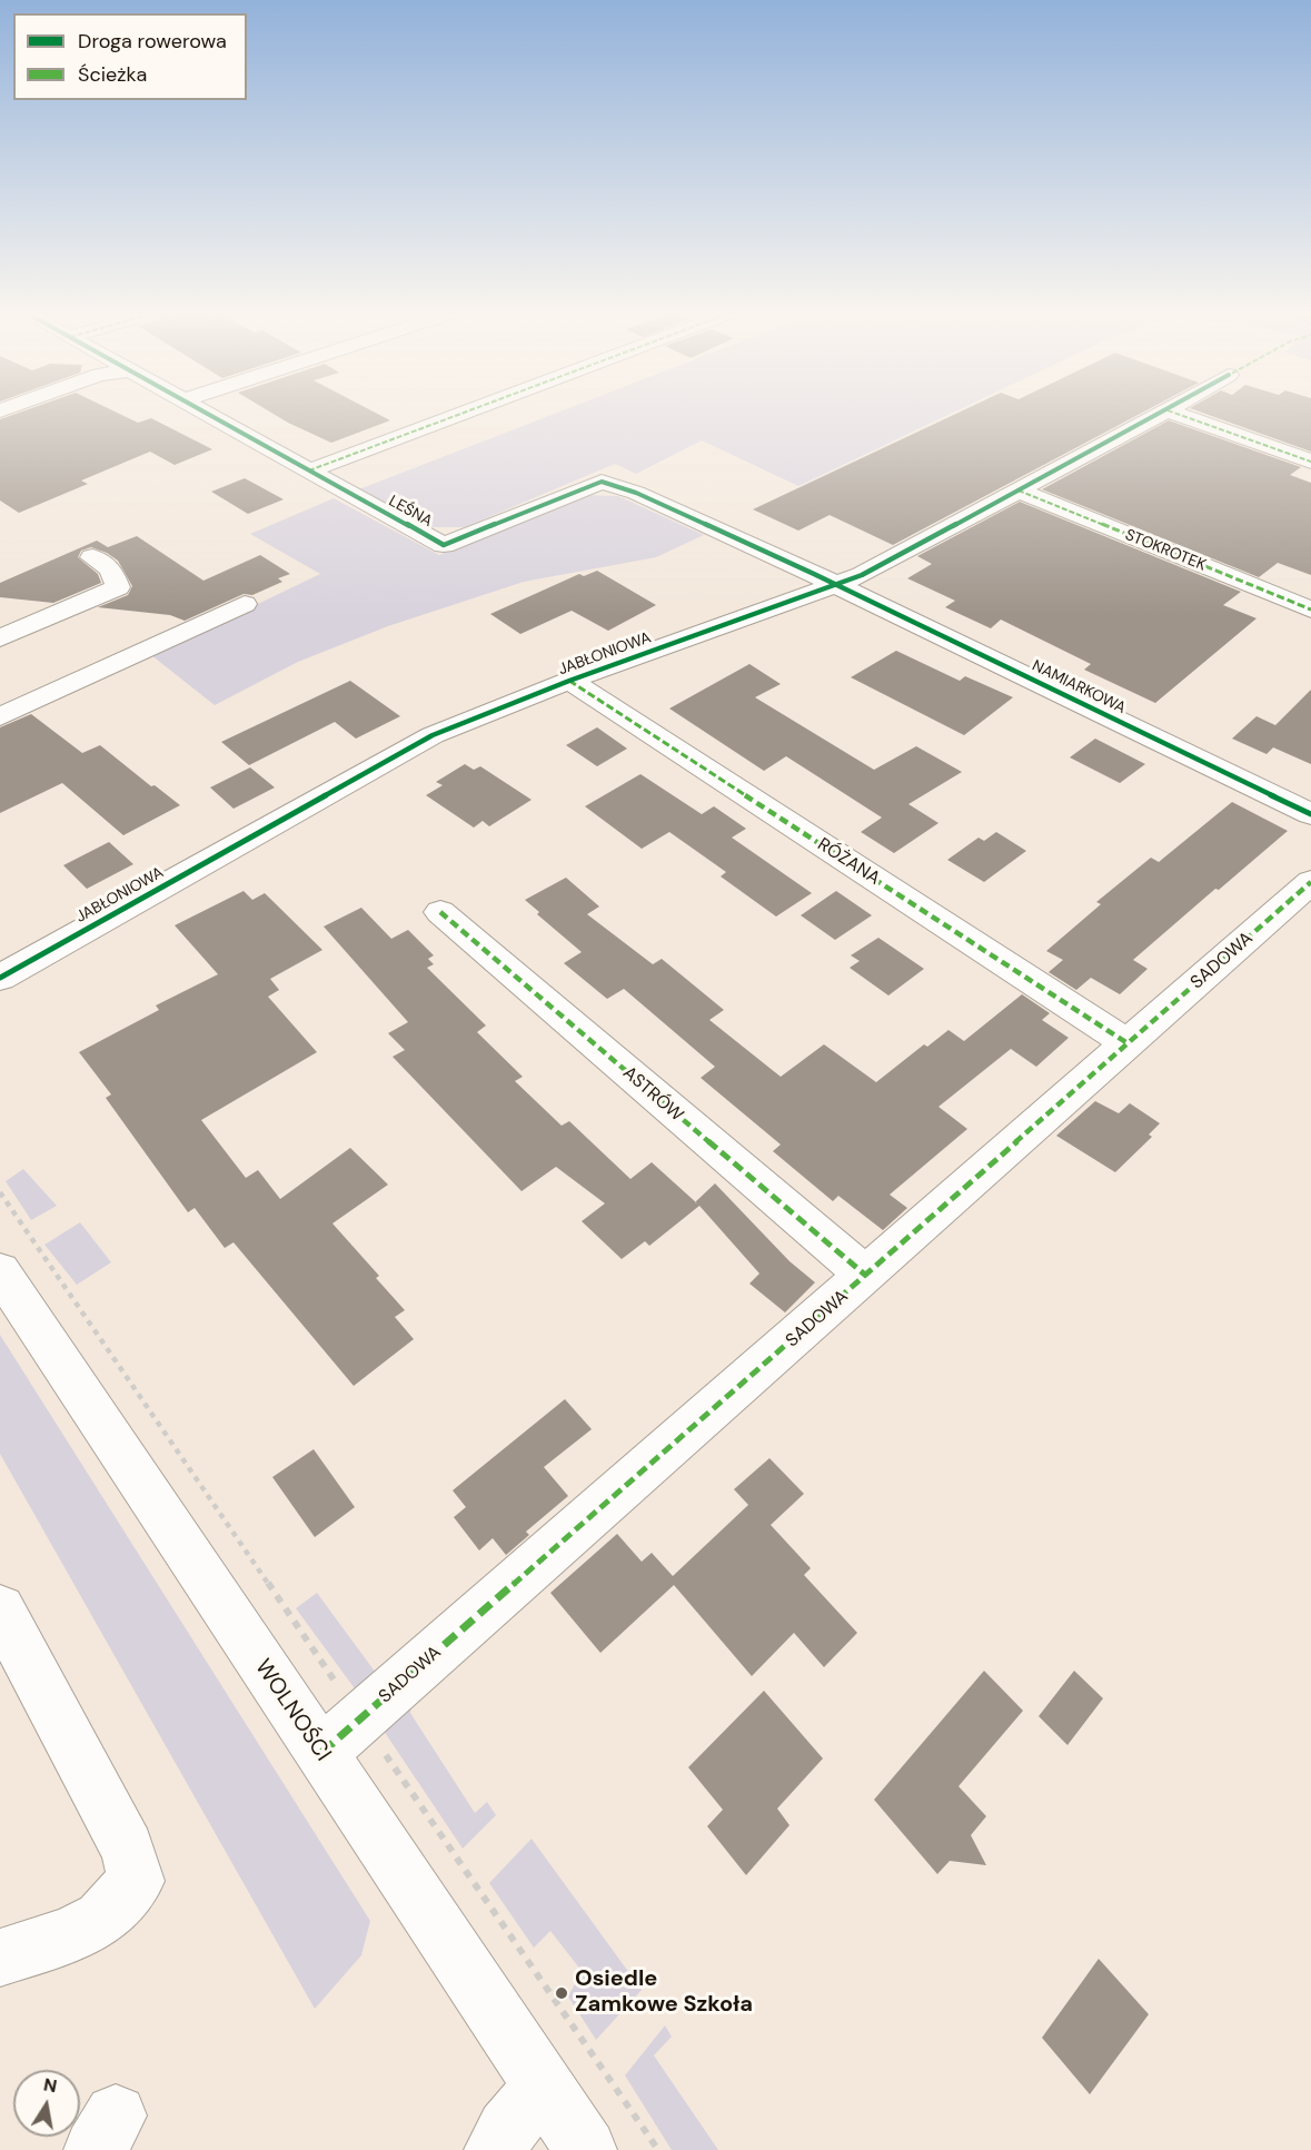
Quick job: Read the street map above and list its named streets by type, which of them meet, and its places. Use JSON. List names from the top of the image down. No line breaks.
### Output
{"streets":{"street":["LEŚNA","STOKROTEK","JABŁONIOWA","NAMIARKOWA","RÓŻANA","SADOWA","ASTRÓW","WOLNOŚCI"]},"crossings":[["LEŚNA","JABŁONIOWA"],["LEŚNA","NAMIARKOWA"],["STOKROTEK","JABŁONIOWA"],["JABŁONIOWA","NAMIARKOWA"],["JABŁONIOWA","RÓŻANA"],["RÓŻANA","SADOWA"],["SADOWA","ASTRÓW"],["SADOWA","WOLNOŚCI"]],"places":["Osiedle Zamkowe Szkoła"],"legend":["Droga rowerowa","Ścieżka"],"north":"top"}
